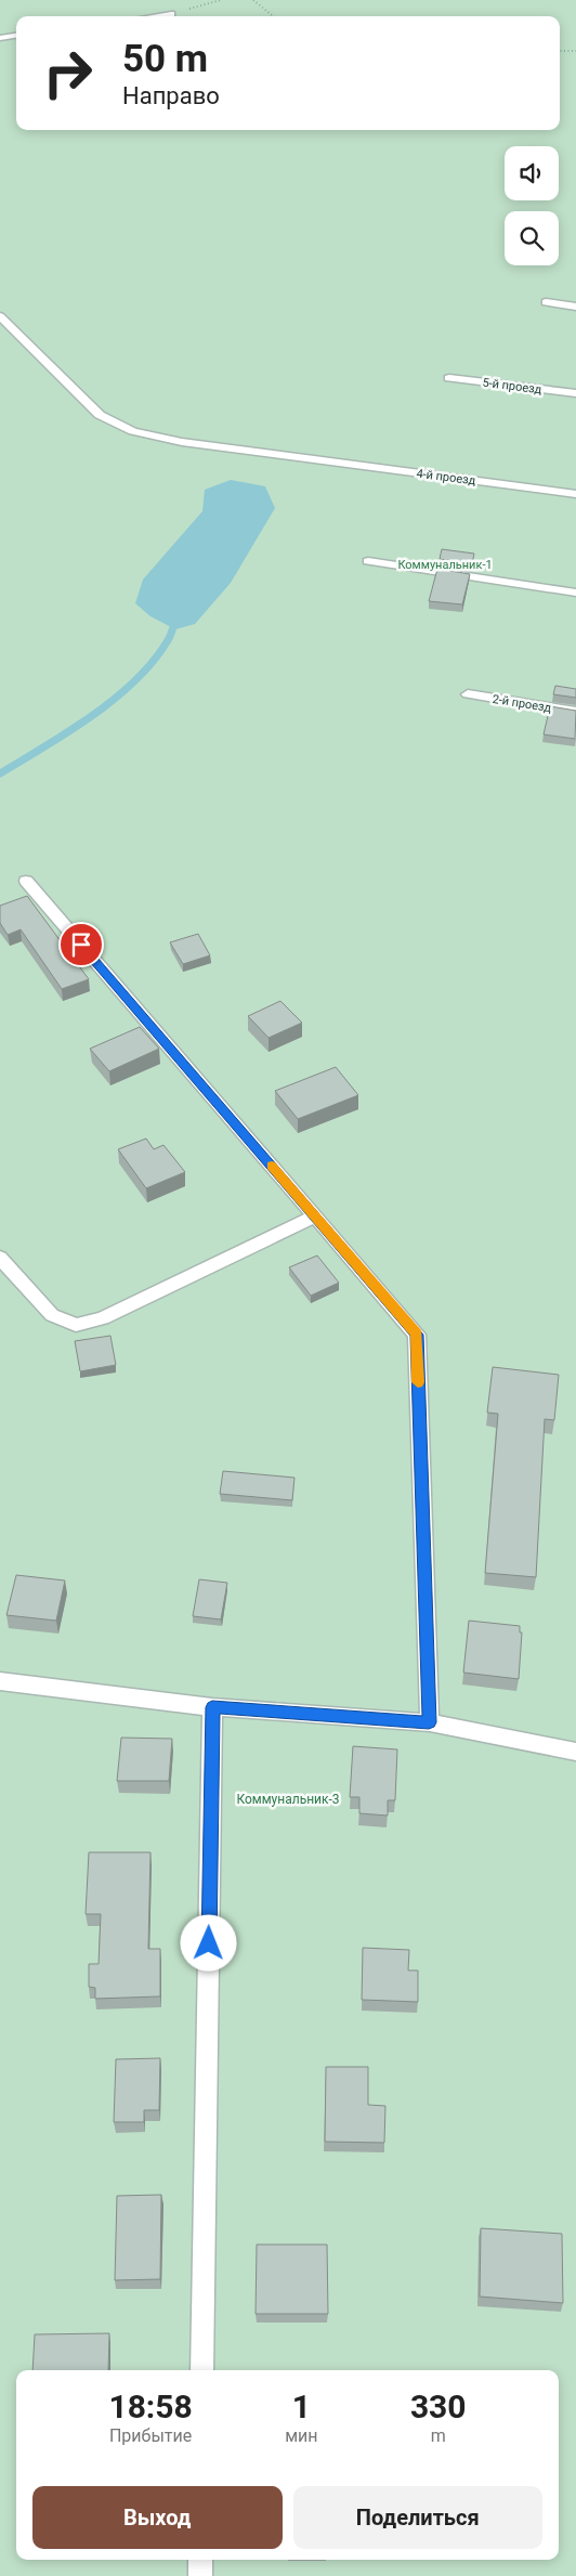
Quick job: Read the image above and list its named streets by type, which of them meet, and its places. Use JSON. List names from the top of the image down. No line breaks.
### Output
{"streets":{"street":["5-й проезд","4-й проезд","2-й проезд"]},"parks":["Коммунальник-1","Коммунальник-3"],"page":{"turn":["50 m","Направо"],"eta":["18:58","Прибытие","1","мин","330","m"],"buttons":["Выход","Поделиться"]}}
